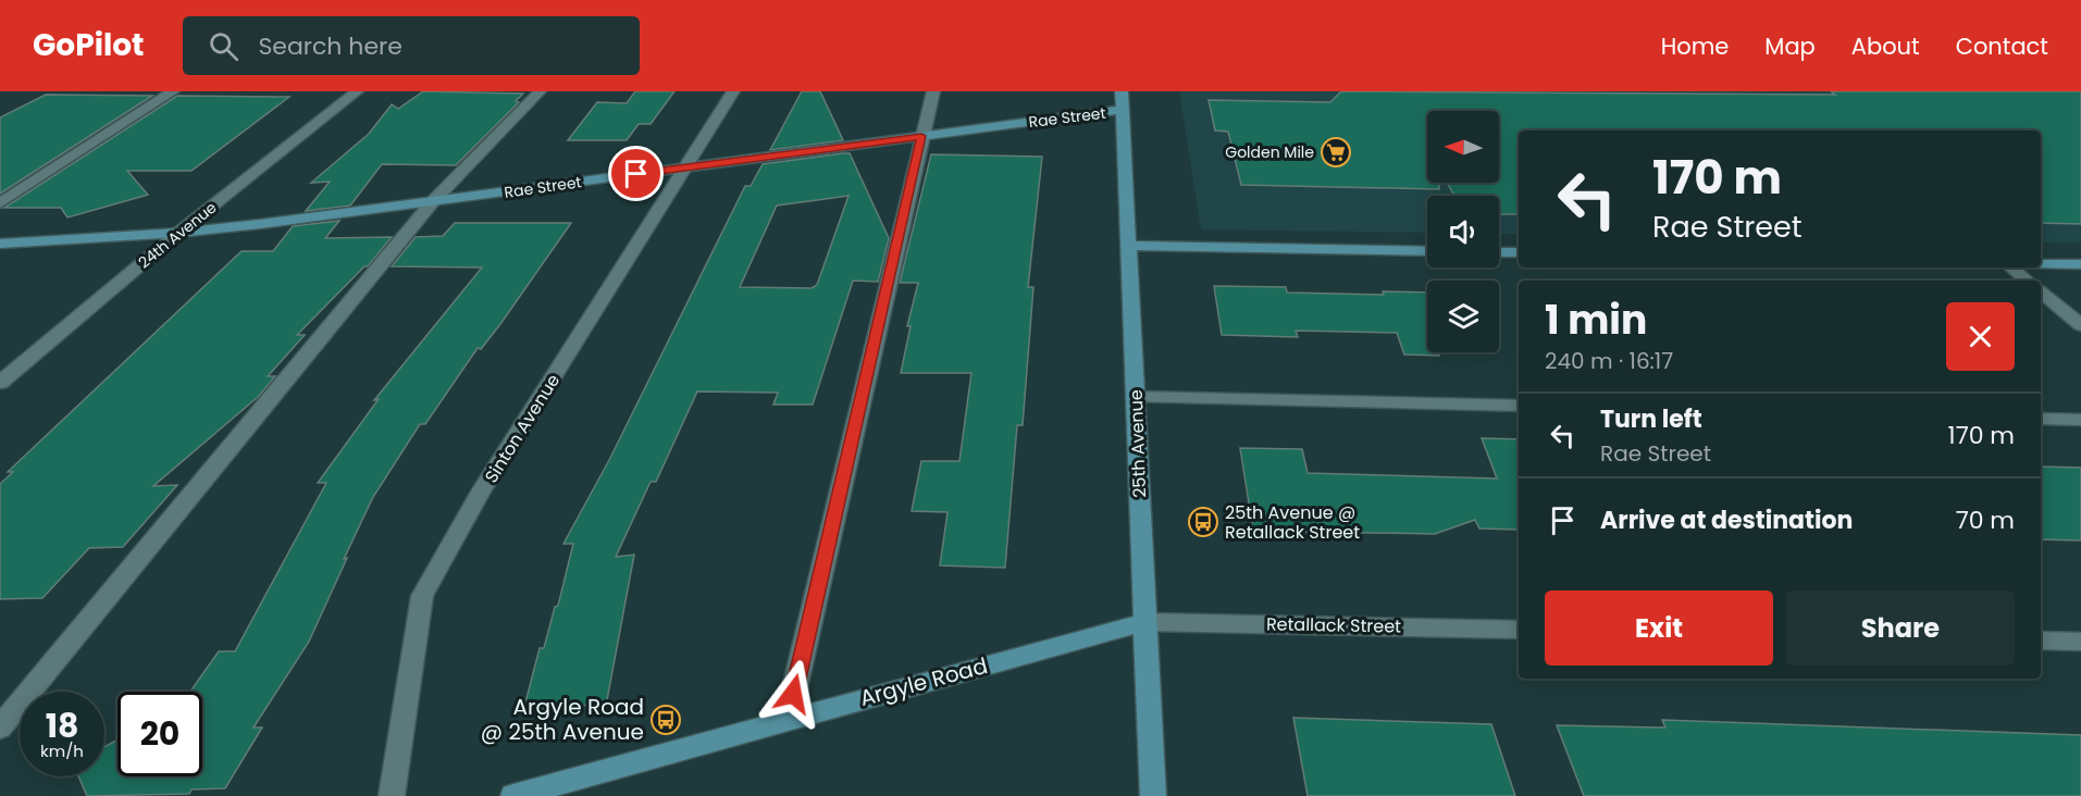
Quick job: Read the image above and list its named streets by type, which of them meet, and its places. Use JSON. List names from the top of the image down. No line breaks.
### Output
{"streets":{"street":["Rae Street","24th Avenue","Sinton Avenue","25th Avenue","Retallack Street","Argyle Road"]},"crossings":[["Rae Street","24th Avenue"],["Rae Street","Sinton Avenue"],["Rae Street","25th Avenue"],["25th Avenue","Retallack Street"],["25th Avenue","Argyle Road"],["Retallack Street","Argyle Road"]],"places":{"supermarket":["Golden Mile"],"bus stop":["25th Avenue @ Retallack Street","Argyle Road @ 25th Avenue"]},"north":"left","page":{"header":"GoPilot","search":"Search here","nav":["Home","Map","About","Contact"],"turn":["170 m","Rae Street"],"heading":["1 min","240 m · 16:17"],"list":[{"name":"Turn left","note":"Rae Street","value":"170 m"},{"name":"Arrive at destination","value":"70 m"}],"buttons":["Exit","Share"],"speed":"18 km/h","limit":"20"}}
